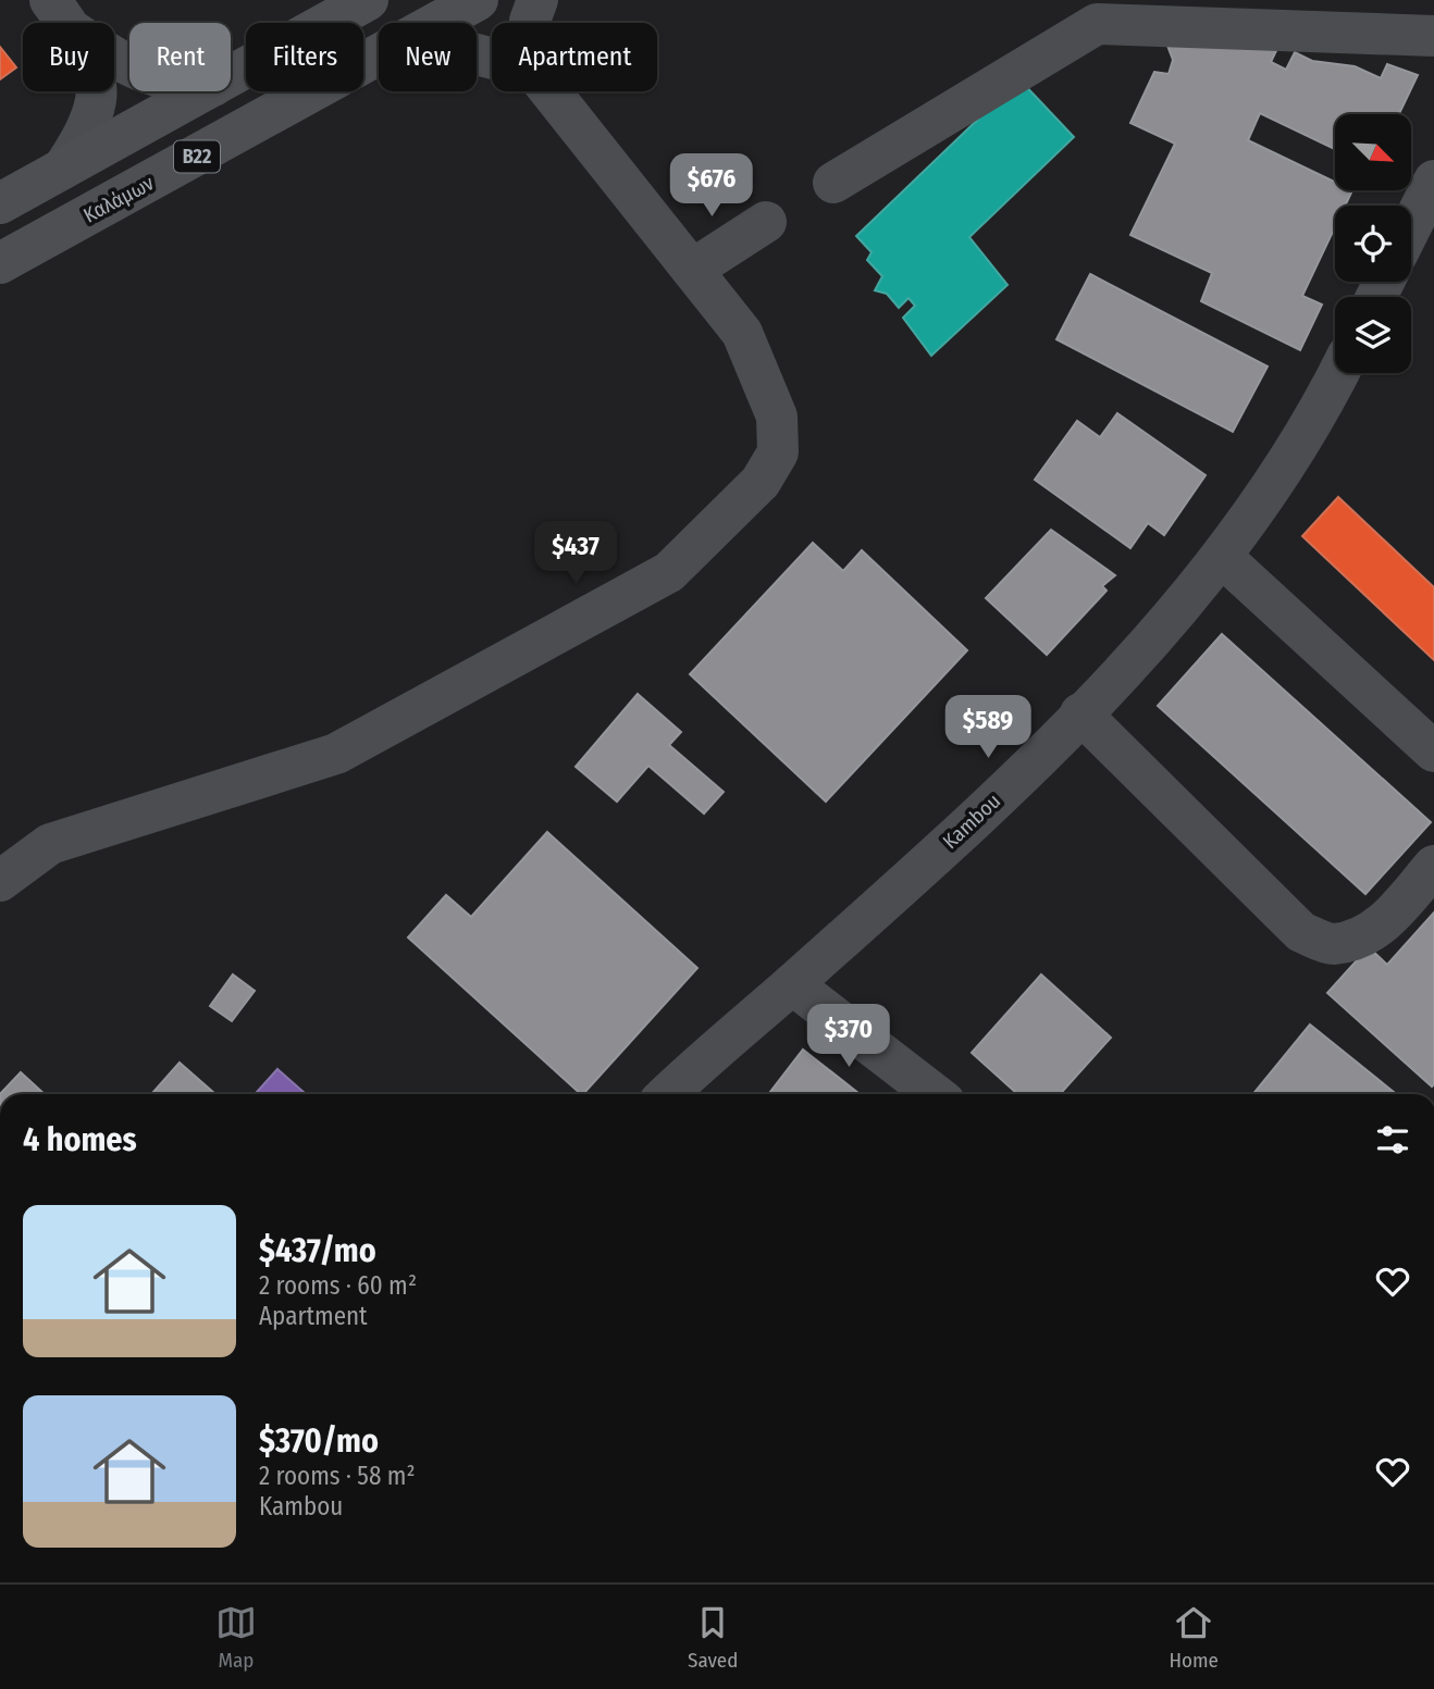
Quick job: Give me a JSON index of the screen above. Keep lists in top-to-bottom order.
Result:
{
  "streets": {
    "main road": ["B22", "Καλάμων"],
    "street": ["Kambou"]
  },
  "north": "bottom right",
  "page": {
    "chip": [
      "Buy",
      "Rent",
      "Filters",
      "New",
      "Apartment"
    ],
    "price": [
      "$676",
      "$437",
      "$589",
      "$370"
    ],
    "heading": "4 homes",
    "list": [
      {
        "name": "$437/mo",
        "note": "2 rooms · 60 m² · Apartment"
      },
      {
        "name": "$370/mo",
        "note": "2 rooms · 58 m² · Kambou"
      }
    ],
    "tabs": ["Map", "Saved", "Home"]
  }
}
